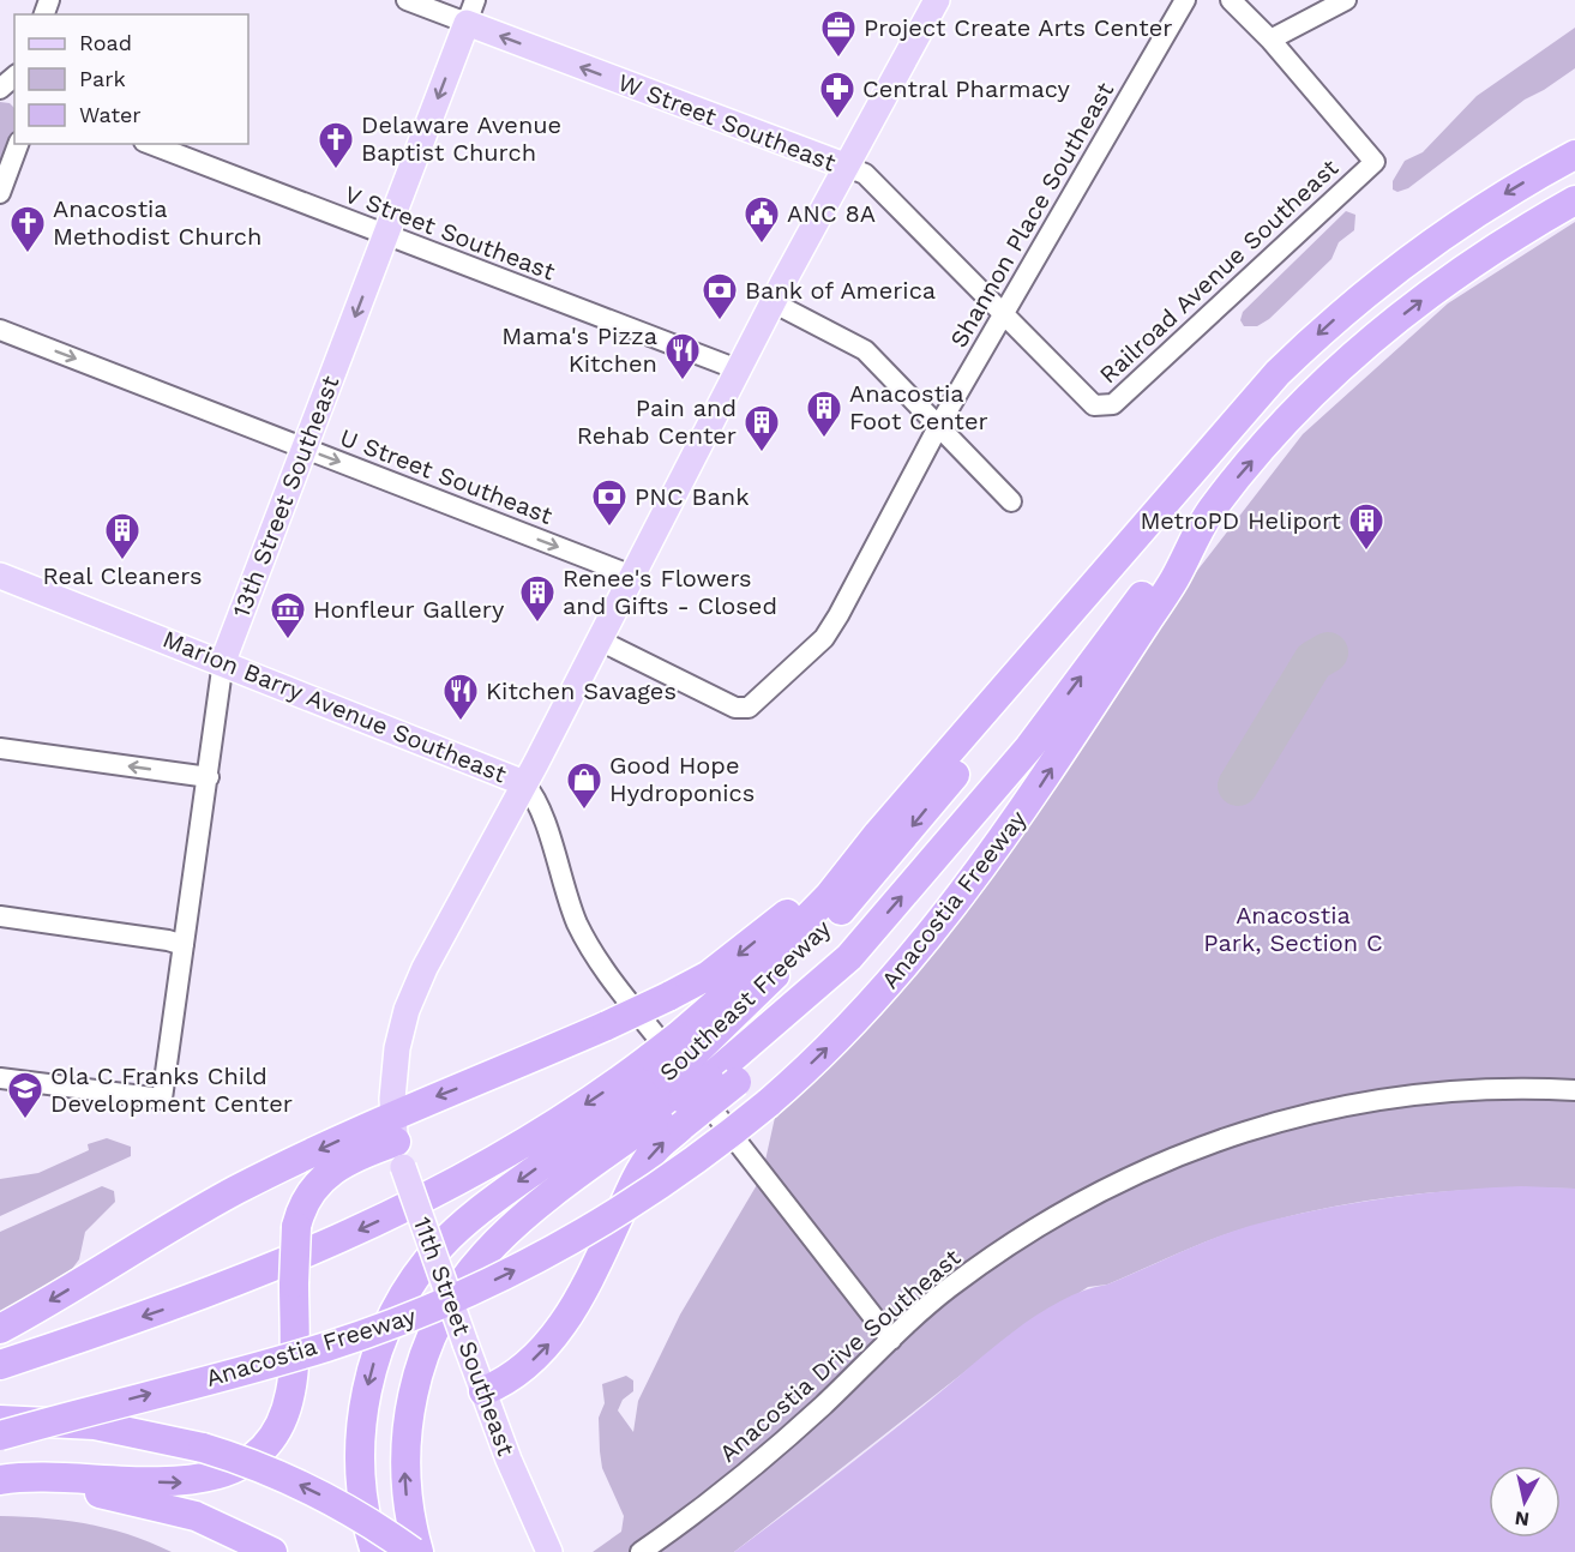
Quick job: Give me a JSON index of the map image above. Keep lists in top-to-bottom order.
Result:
{
  "streets": {
    "highway": ["Anacostia Freeway", "Southeast Freeway"],
    "main road": [
      "W Street Southeast",
      "13th Street Southeast",
      "Marion Barry Avenue Southeast",
      "11th Street Southeast"
    ],
    "street": [
      "Shannon Place Southeast",
      "V Street Southeast",
      "Railroad Avenue Southeast",
      "U Street Southeast",
      "Anacostia Drive Southeast"
    ]
  },
  "crossings": [
    ["W Street Southeast", "Shannon Place Southeast"],
    ["W Street Southeast", "Railroad Avenue Southeast"],
    ["W Street Southeast", "13th Street Southeast"],
    ["W Street Southeast", "11th Street Southeast"],
    ["Shannon Place Southeast", "Railroad Avenue Southeast"],
    ["Shannon Place Southeast", "11th Street Southeast"],
    ["V Street Southeast", "13th Street Southeast"],
    ["V Street Southeast", "11th Street Southeast"],
    ["U Street Southeast", "13th Street Southeast"],
    ["U Street Southeast", "11th Street Southeast"],
    ["13th Street Southeast", "Marion Barry Avenue Southeast"],
    ["Marion Barry Avenue Southeast", "11th Street Southeast"],
    ["Marion Barry Avenue Southeast", "Anacostia Drive Southeast"],
    ["Anacostia Freeway", "Southeast Freeway"]
  ],
  "one_way": ["W Street Southeast", "U Street Southeast", "13th Street Southeast"],
  "parks": ["Anacostia Park, Section C"],
  "places": {
    "office": ["Project Create Arts Center"],
    "pharmacy": ["Central Pharmacy"],
    "church": ["Delaware Avenue Baptist Church", "Anacostia Methodist Church"],
    "public building": ["ANC 8A"],
    "bank": ["Bank of America", "PNC Bank"],
    "restaurant": ["Mama's Pizza Kitchen", "Kitchen Savages"],
    "building": [
      "Anacostia Foot Center",
      "Pain and Rehab Center",
      "MetroPD Heliport",
      "Real Cleaners",
      "Renee's Flowers and Gifts - Closed"
    ],
    "museum": ["Honfleur Gallery"],
    "shop": ["Good Hope Hydroponics"],
    "school or university": ["Ola C Franks Child Development Center"]
  },
  "legend": ["Road", "Park", "Water"],
  "north": "bottom"
}
